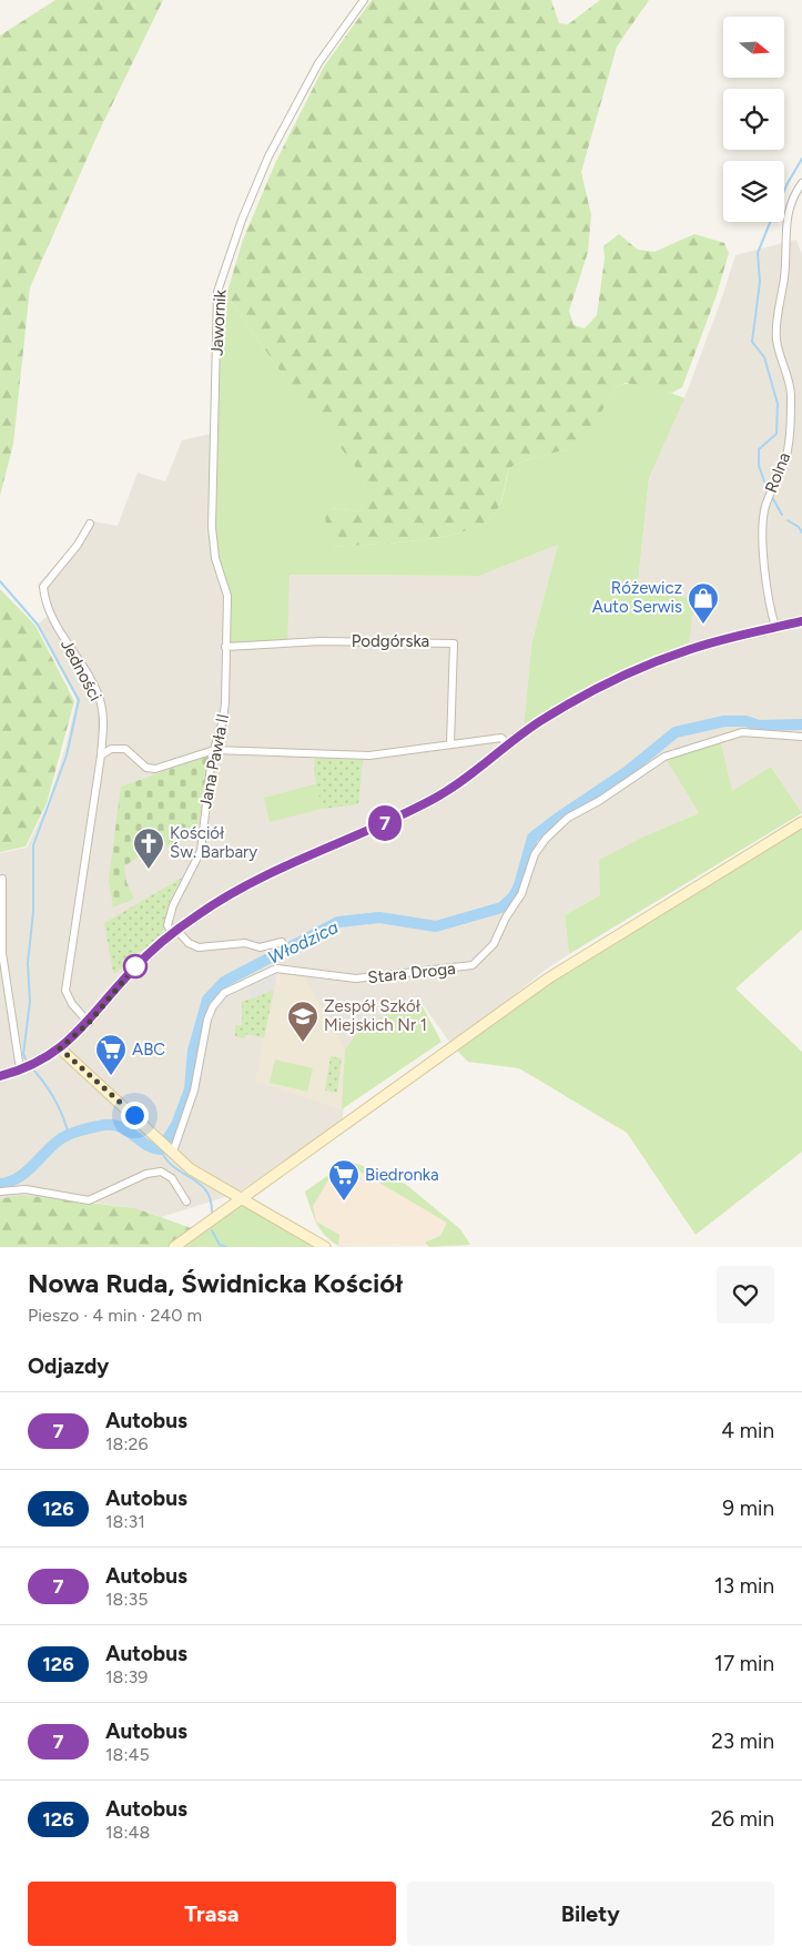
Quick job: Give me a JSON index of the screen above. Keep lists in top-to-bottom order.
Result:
{
  "streets": {
    "street": [
      "Jawornik",
      "Rolna",
      "Podgórska",
      "Jedności",
      "Jana Pawła II",
      "Stara Droga"
    ]
  },
  "crossings": [
    ["Jawornik", "Podgórska"],
    ["Jawornik", "Jana Pawła II"],
    ["Podgórska", "Jana Pawła II"]
  ],
  "water": ["Włodzica"],
  "places": {
    "shop": ["Różewicz Auto Serwis"],
    "church": ["Kościół Św. Barbary"],
    "school or university": ["Zespół Szkół Miejskich Nr 1"],
    "supermarket": ["ABC", "Biedronka"]
  },
  "lines": ["bus line 7"],
  "north": "right",
  "page": {
    "on_map": "7",
    "heading": [
      ["Nowa Ruda, Świdnicka Kościół", "Pieszo · 4 min · 240 m"],
      "Odjazdy"
    ],
    "list": [
      {
        "mark": "7",
        "name": "Autobus",
        "note": "18:26",
        "value": "4 min"
      },
      {
        "mark": "126",
        "name": "Autobus",
        "note": "18:31",
        "value": "9 min"
      },
      {
        "mark": "7",
        "name": "Autobus",
        "note": "18:35",
        "value": "13 min"
      },
      {
        "mark": "126",
        "name": "Autobus",
        "note": "18:39",
        "value": "17 min"
      },
      {
        "mark": "7",
        "name": "Autobus",
        "note": "18:45",
        "value": "23 min"
      },
      {
        "mark": "126",
        "name": "Autobus",
        "note": "18:48",
        "value": "26 min"
      }
    ],
    "buttons": ["Trasa", "Bilety"]
  }
}
